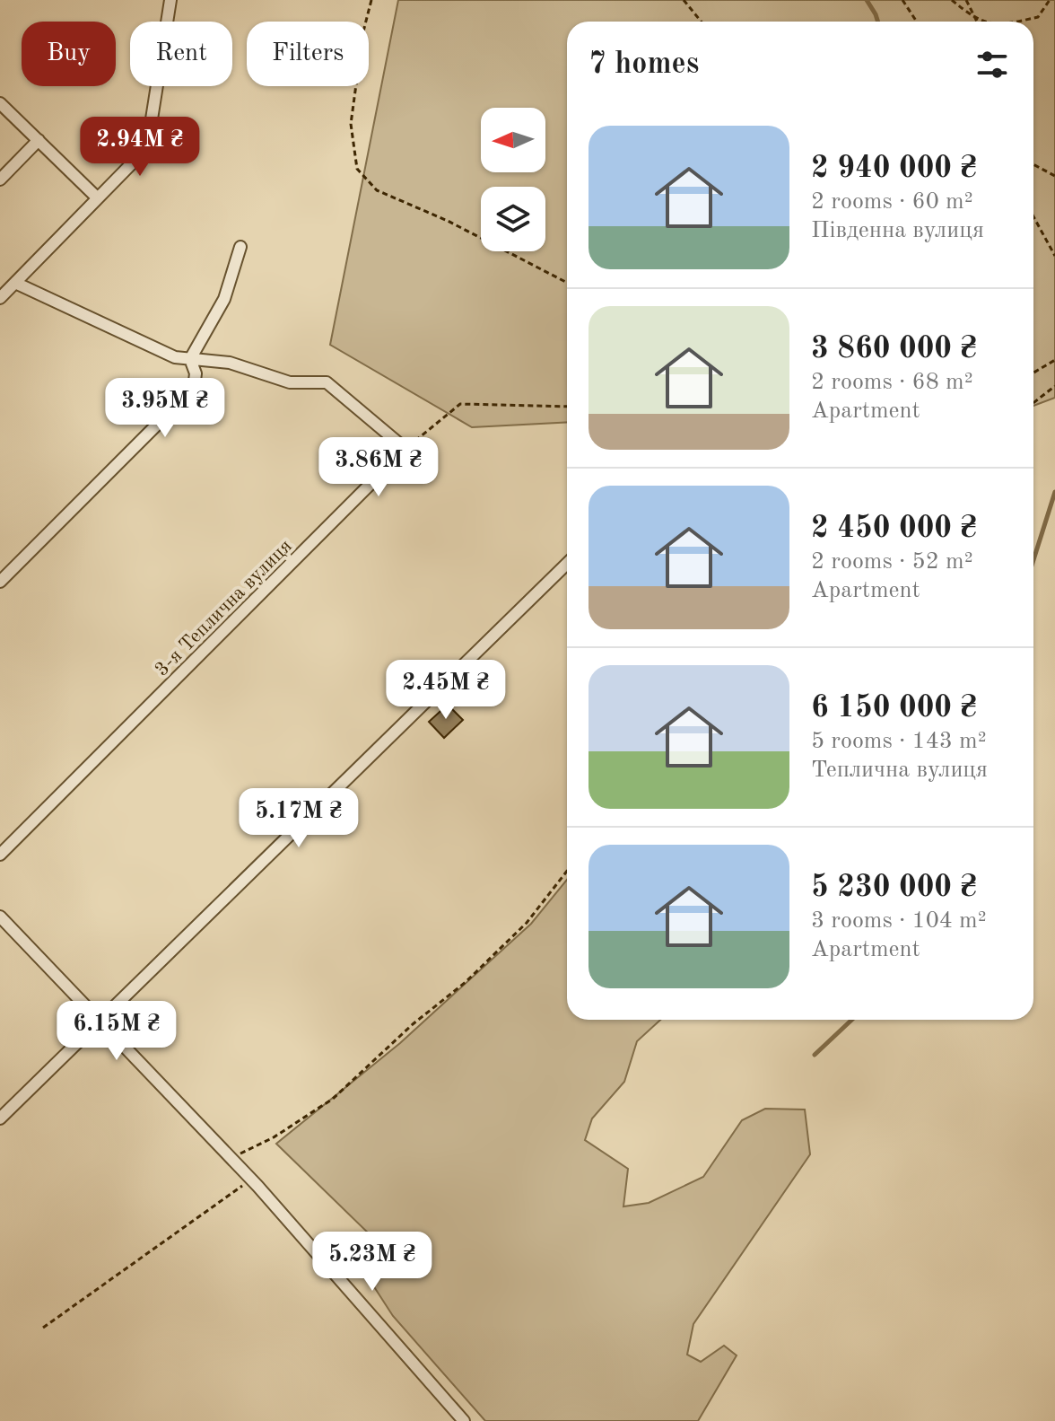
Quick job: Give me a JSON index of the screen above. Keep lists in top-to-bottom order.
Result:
{
  "streets": {
    "street": ["3-я Теплична вулиця"]
  },
  "north": "left",
  "page": {
    "chip": ["Buy", "Rent", "Filters"],
    "heading": "7 homes",
    "list": [
      {
        "name": "2 940 000 ₴",
        "note": "2 rooms · 60 m² · Південна вулиця"
      },
      {
        "name": "3 860 000 ₴",
        "note": "2 rooms · 68 m² · Apartment"
      },
      {
        "name": "2 450 000 ₴",
        "note": "2 rooms · 52 m² · Apartment"
      },
      {
        "name": "6 150 000 ₴",
        "note": "5 rooms · 143 m² · Теплична вулиця"
      },
      {
        "name": "5 230 000 ₴",
        "note": "3 rooms · 104 m² · Apartment"
      }
    ],
    "price": [
      "2.94M ₴",
      "3.95M ₴",
      "3.86M ₴",
      "2.45M ₴",
      "5.17M ₴",
      "6.15M ₴",
      "5.23M ₴"
    ]
  }
}
